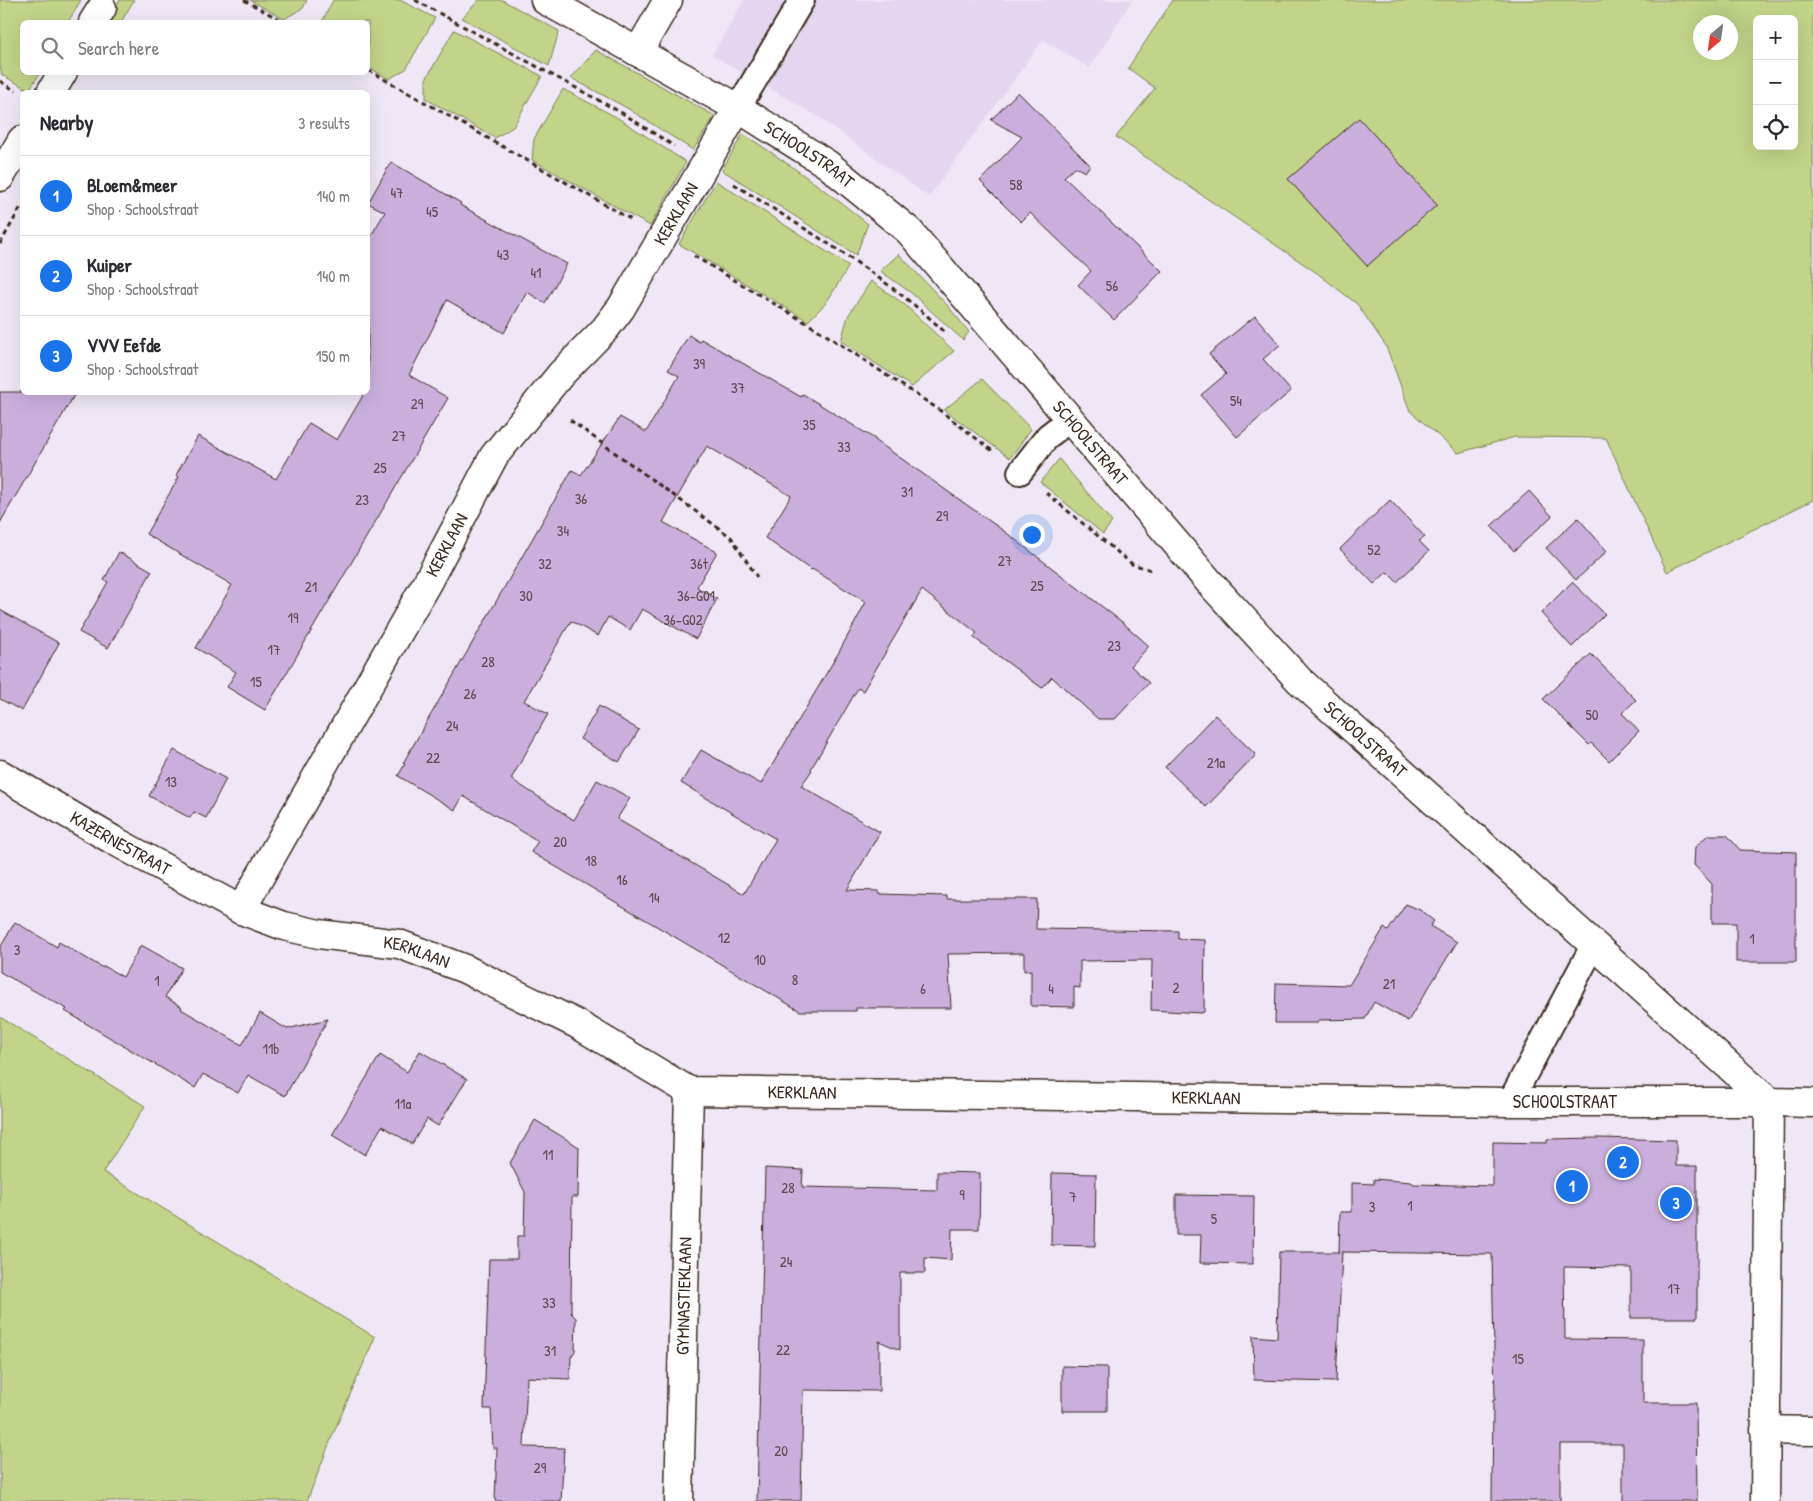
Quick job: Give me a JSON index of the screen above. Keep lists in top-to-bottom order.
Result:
{
  "streets": {
    "street": [
      "SCHOOLSTRAAT",
      "KERKLAAN",
      "KAZERNESTRAAT",
      "GYMNASTIEKLAAN"
    ]
  },
  "crossings": [
    ["SCHOOLSTRAAT", "KERKLAAN"],
    ["KERKLAAN", "KAZERNESTRAAT"],
    ["KERKLAAN", "GYMNASTIEKLAAN"]
  ],
  "house_numbers": [
    "58",
    "47",
    "45",
    "43",
    "41",
    "56",
    "39",
    "37",
    "54",
    "29",
    "35",
    "27",
    "33",
    "25",
    "31",
    "36",
    "23",
    "29",
    "34",
    "52",
    "27",
    "32",
    "36t",
    "25",
    "21",
    "30",
    "36-G01",
    "19",
    "36-G02",
    "23",
    "17",
    "28",
    "15",
    "26",
    "50",
    "24",
    "22",
    "21a",
    "13",
    "20",
    "18",
    "16",
    "14",
    "12",
    "1",
    "3",
    "10",
    "8",
    "1",
    "21",
    "2",
    "6",
    "4",
    "11b",
    "11a",
    "11",
    "28",
    "9",
    "7",
    "1",
    "3",
    "5",
    "24",
    "17",
    "33",
    "22",
    "31",
    "15",
    "20",
    "29"
  ],
  "north": "bottom left",
  "page": {
    "map_buttons": ["+", "−"],
    "search": "Search here",
    "heading": ["Nearby", "3 results"],
    "list": [
      {
        "mark": "1",
        "name": "BLoem&meer",
        "note": "Shop · Schoolstraat",
        "value": "140 m"
      },
      {
        "mark": "2",
        "name": "Kuiper",
        "note": "Shop · Schoolstraat",
        "value": "140 m"
      },
      {
        "mark": "3",
        "name": "VVV Eefde",
        "note": "Shop · Schoolstraat",
        "value": "150 m"
      }
    ],
    "pins": ["2", "1", "3"]
  }
}
